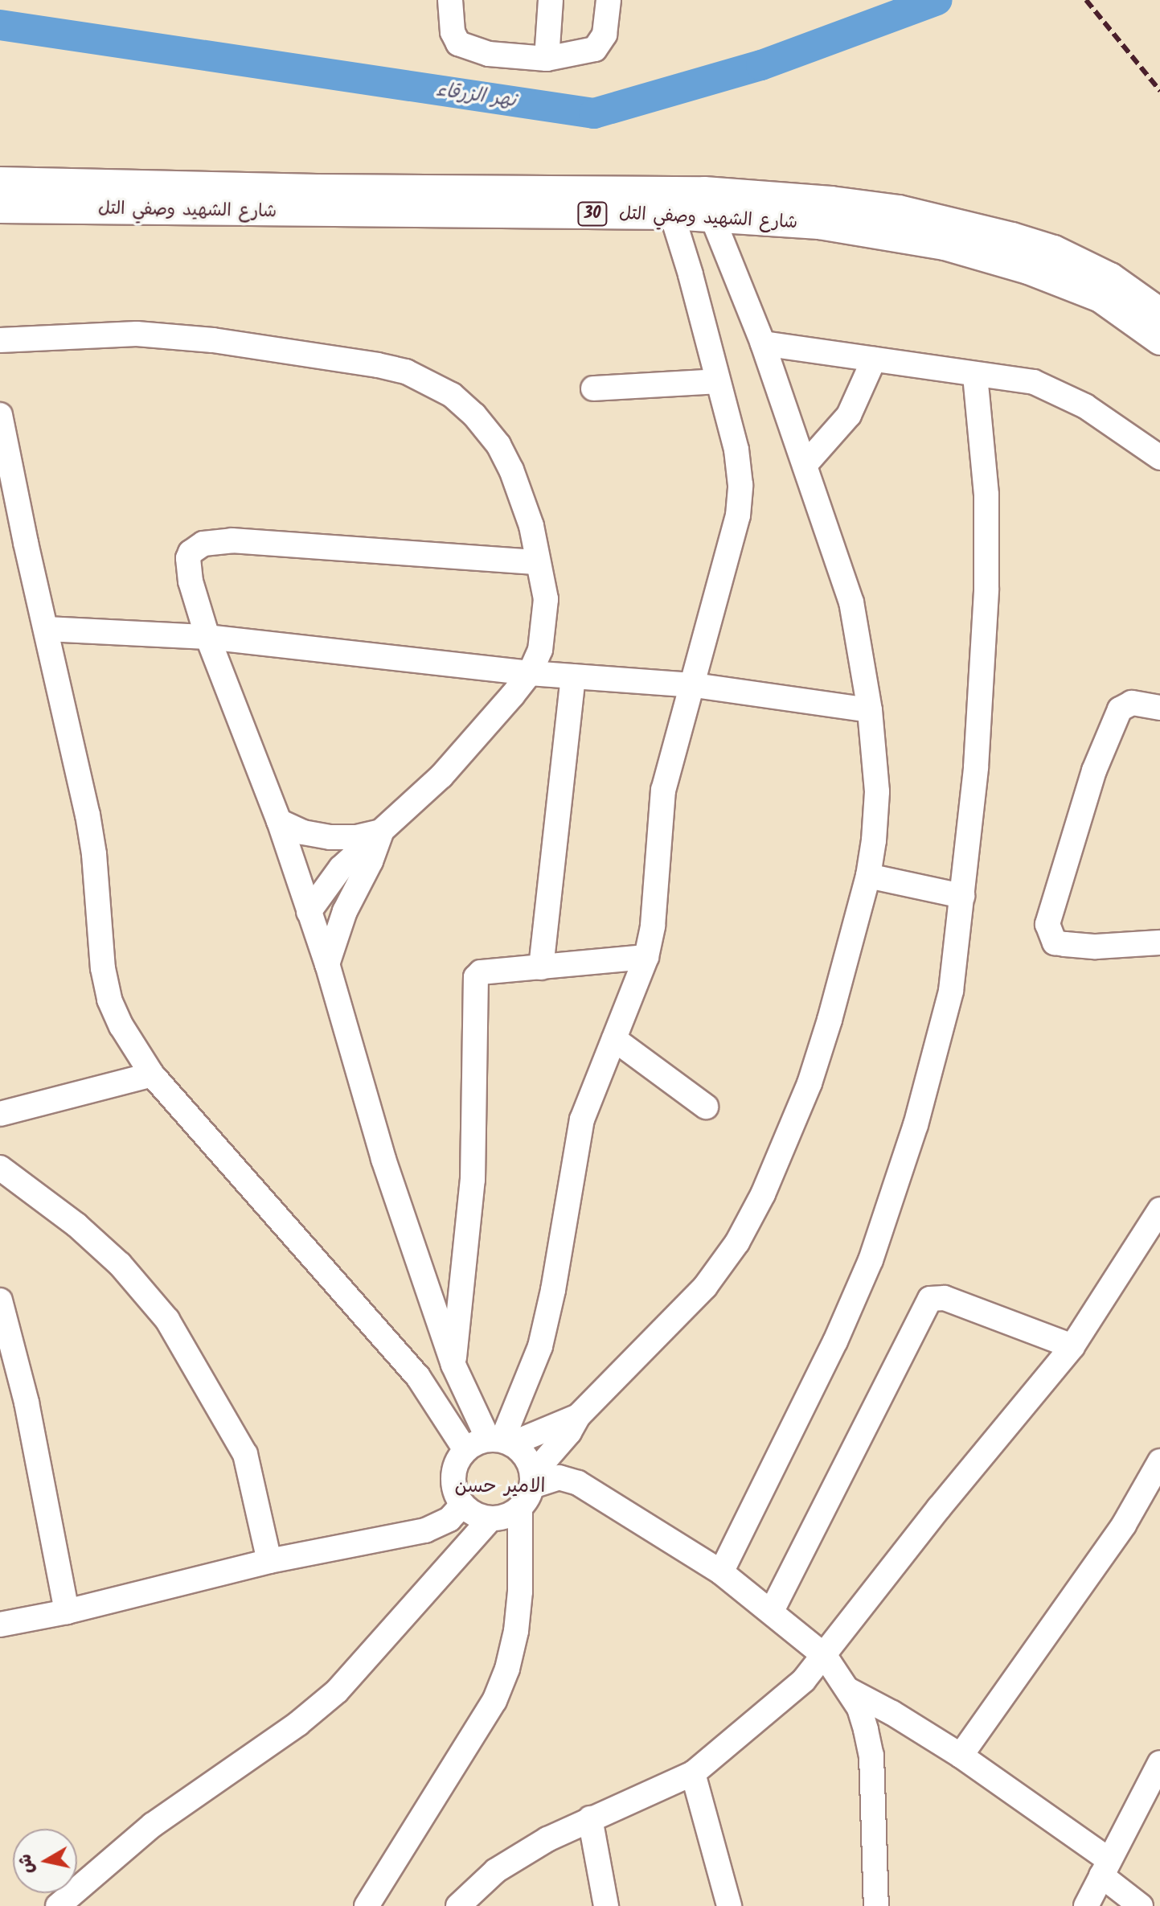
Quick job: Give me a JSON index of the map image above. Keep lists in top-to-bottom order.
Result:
{
  "streets": {
    "main road": ["شارع الشهيد وصفي التل", "30"]
  },
  "districts": ["الامير حسن"],
  "water": ["نهر الزرقاء"],
  "north": "left"
}
